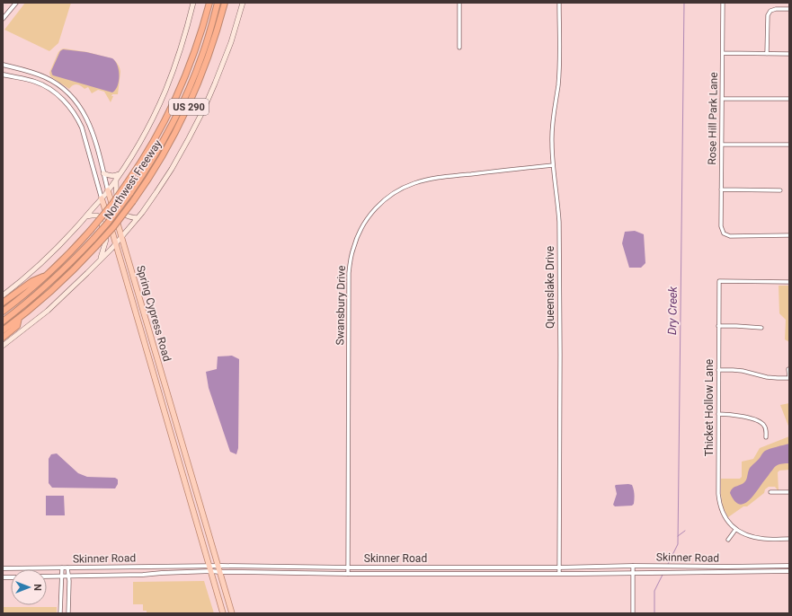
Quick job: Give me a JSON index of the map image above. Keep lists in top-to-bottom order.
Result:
{
  "streets": {
    "highway": ["US 290", "Northwest Freeway"],
    "main road": ["Spring Cypress Road"],
    "street": [
      "Rose Hill Park Lane",
      "Queenslake Drive",
      "Swansbury Drive",
      "Thicket Hollow Lane",
      "Skinner Road"
    ]
  },
  "crossings": [
    ["Queenslake Drive", "Swansbury Drive"],
    ["Queenslake Drive", "Skinner Road"],
    ["Swansbury Drive", "Skinner Road"],
    ["Spring Cypress Road", "Skinner Road"]
  ],
  "water": ["Dry Creek"],
  "north": "right"
}
